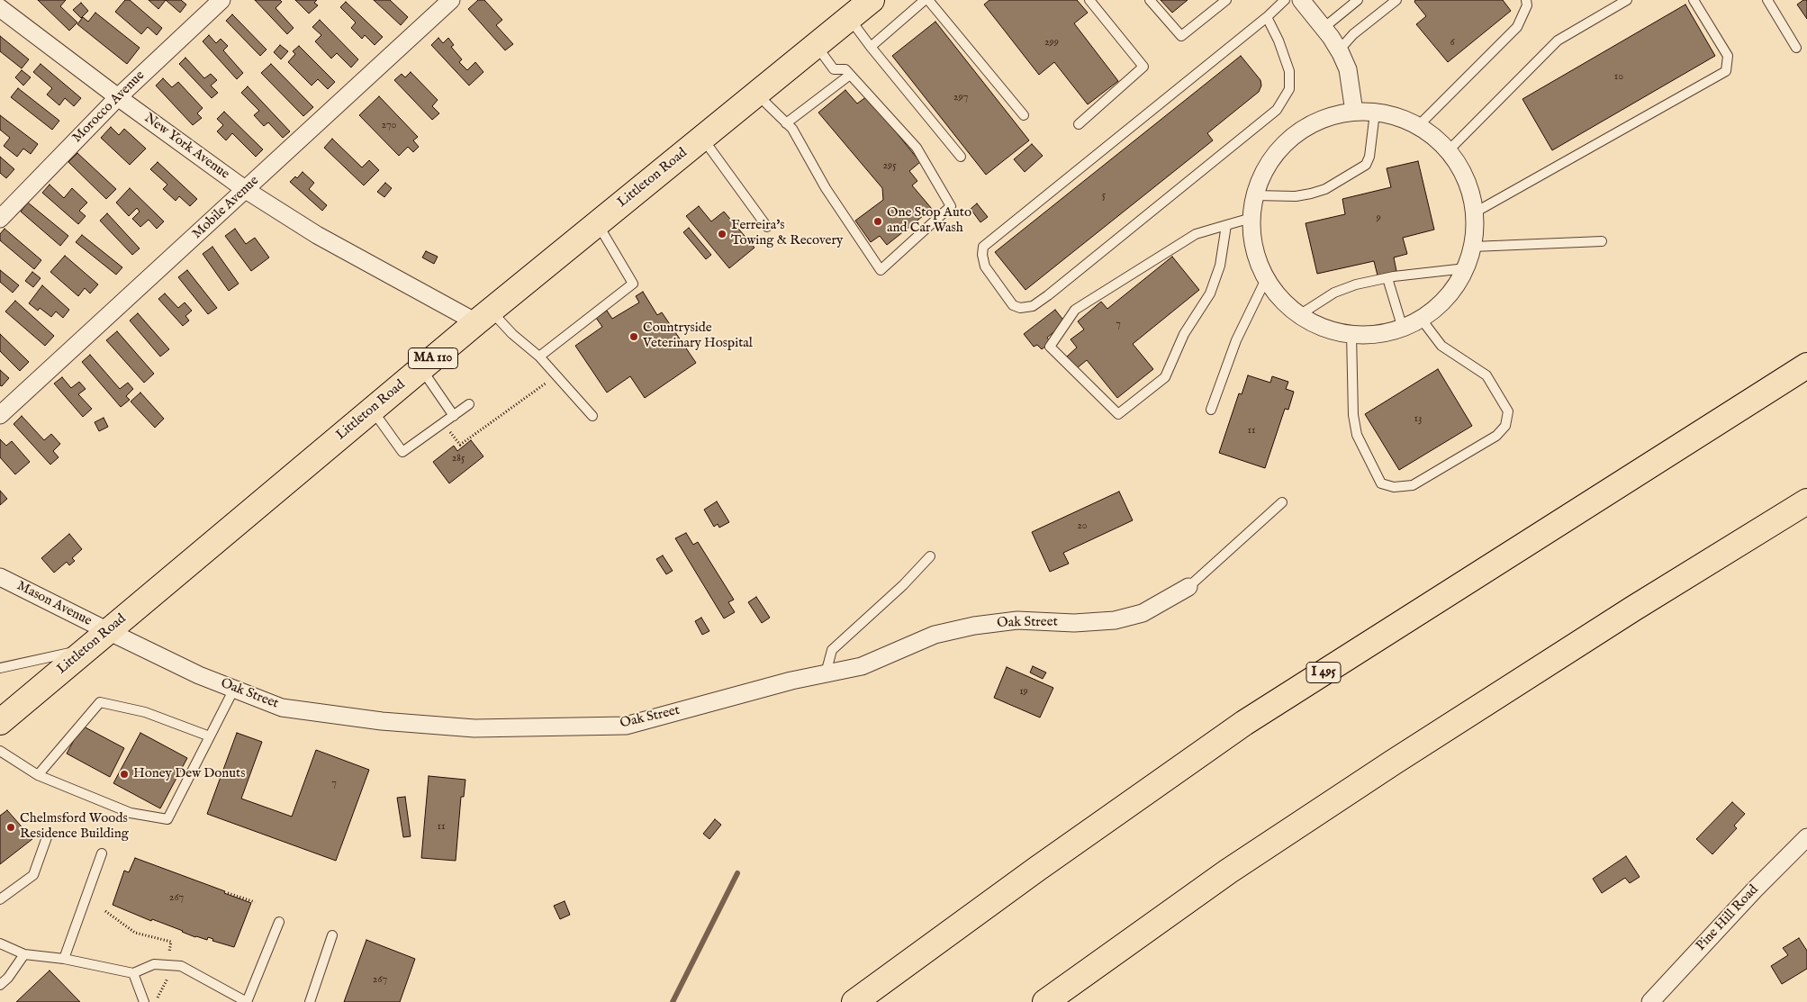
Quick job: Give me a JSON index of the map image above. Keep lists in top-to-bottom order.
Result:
{
  "streets": {
    "main road": ["Littleton Road", "MA 110", "I 495"],
    "street": [
      "Morocco Avenue",
      "New York Avenue",
      "Mobile Avenue",
      "Mason Avenue",
      "Oak Street",
      "Pine Hill Road"
    ]
  },
  "crossings": [
    ["Morocco Avenue", "New York Avenue"],
    ["New York Avenue", "Littleton Road"],
    ["New York Avenue", "Mobile Avenue"],
    ["Littleton Road", "Mason Avenue"],
    ["Littleton Road", "Oak Street"],
    ["Mason Avenue", "Oak Street"]
  ],
  "places": [
    "One Stop Auto and Car Wash",
    "Ferreira's Towing & Recovery",
    "Countryside Veterinary Hospital",
    "Honey Dew Donuts",
    "Chelmsford Woods Residence Building"
  ],
  "house_numbers": [
    "299",
    "6",
    "10",
    "297",
    "270",
    "295",
    "5",
    "9",
    "7",
    "13",
    "11",
    "285",
    "20",
    "19",
    "7",
    "11",
    "267",
    "267"
  ]
}
